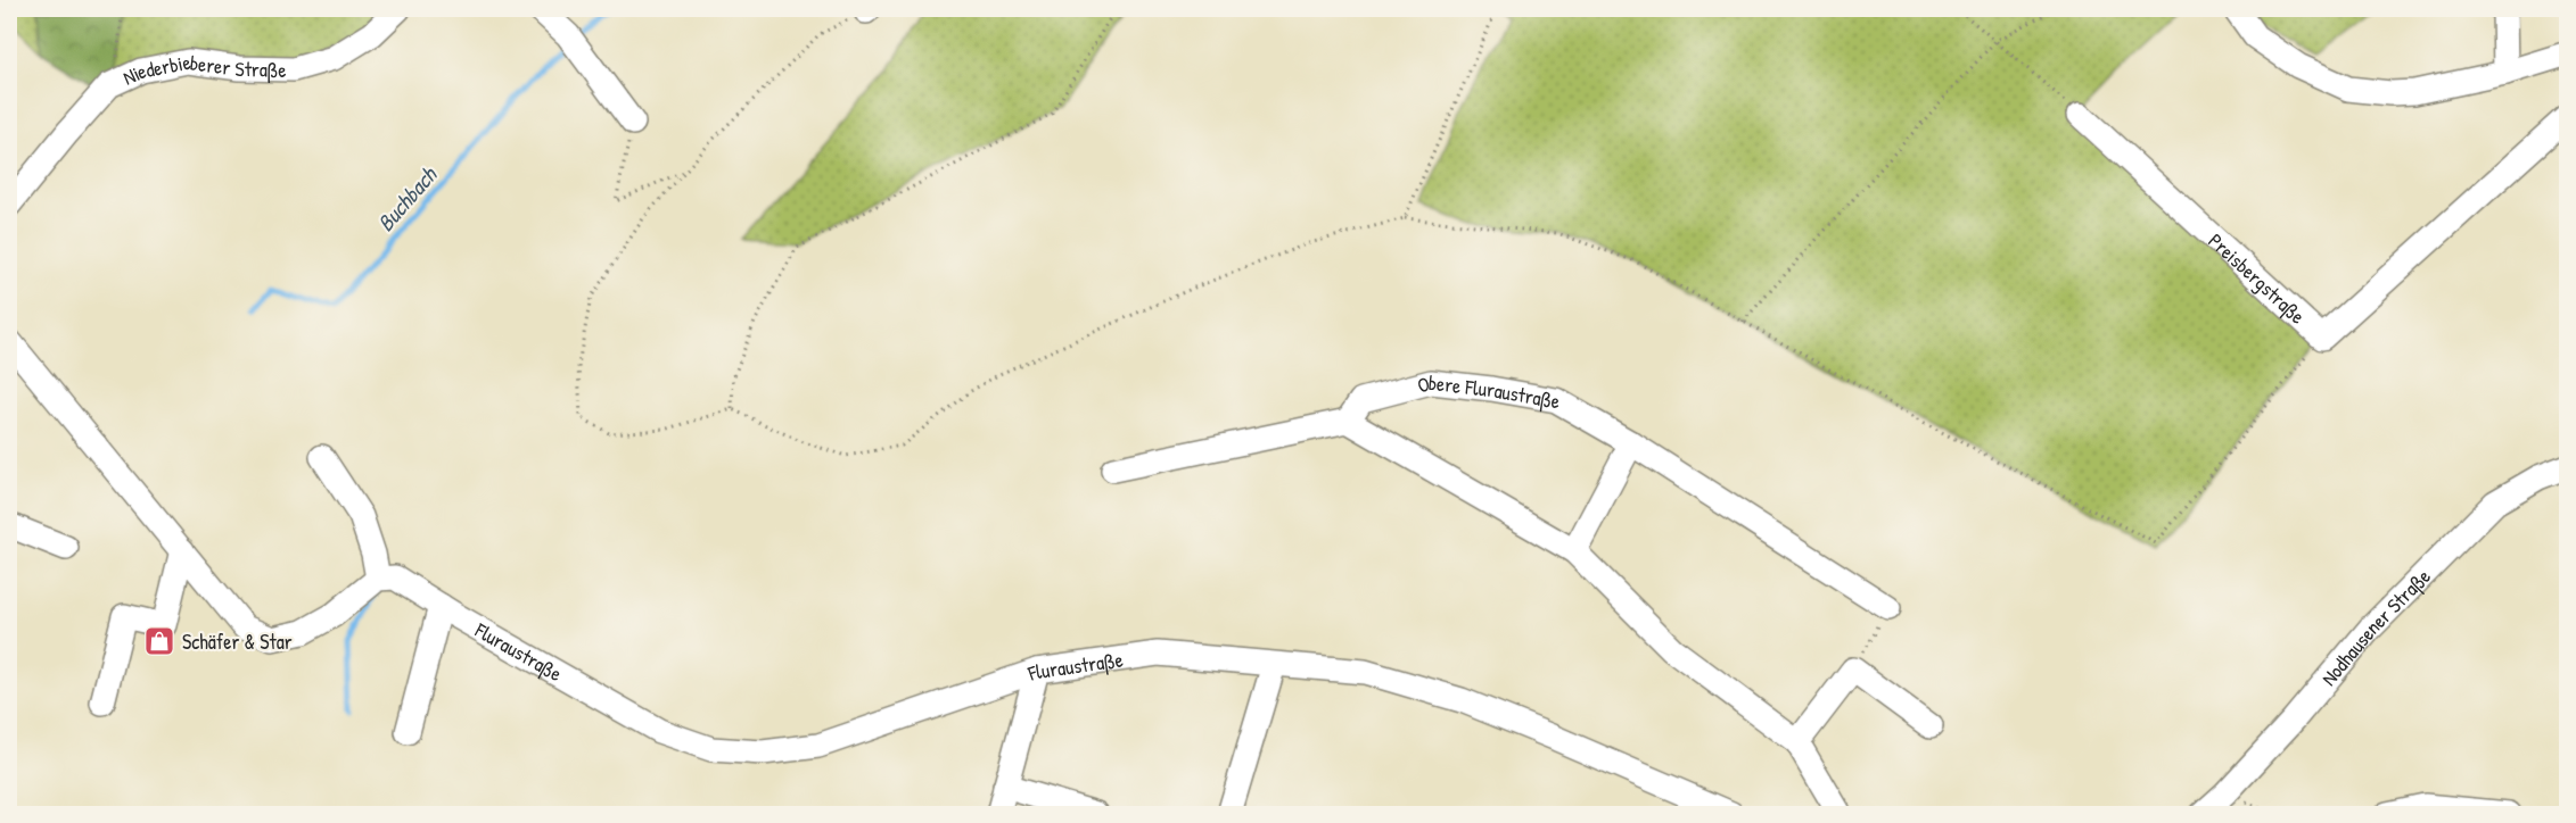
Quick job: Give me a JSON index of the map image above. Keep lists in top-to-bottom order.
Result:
{
  "streets": {
    "street": [
      "Niederbieberer Straße",
      "Preisbergstraße",
      "Obere Fluraustraße",
      "Nodhausener Straße",
      "Fluraustraße"
    ]
  },
  "water": ["Buchbach"],
  "places": {
    "shop": ["Schäfer & Star"]
  }
}
